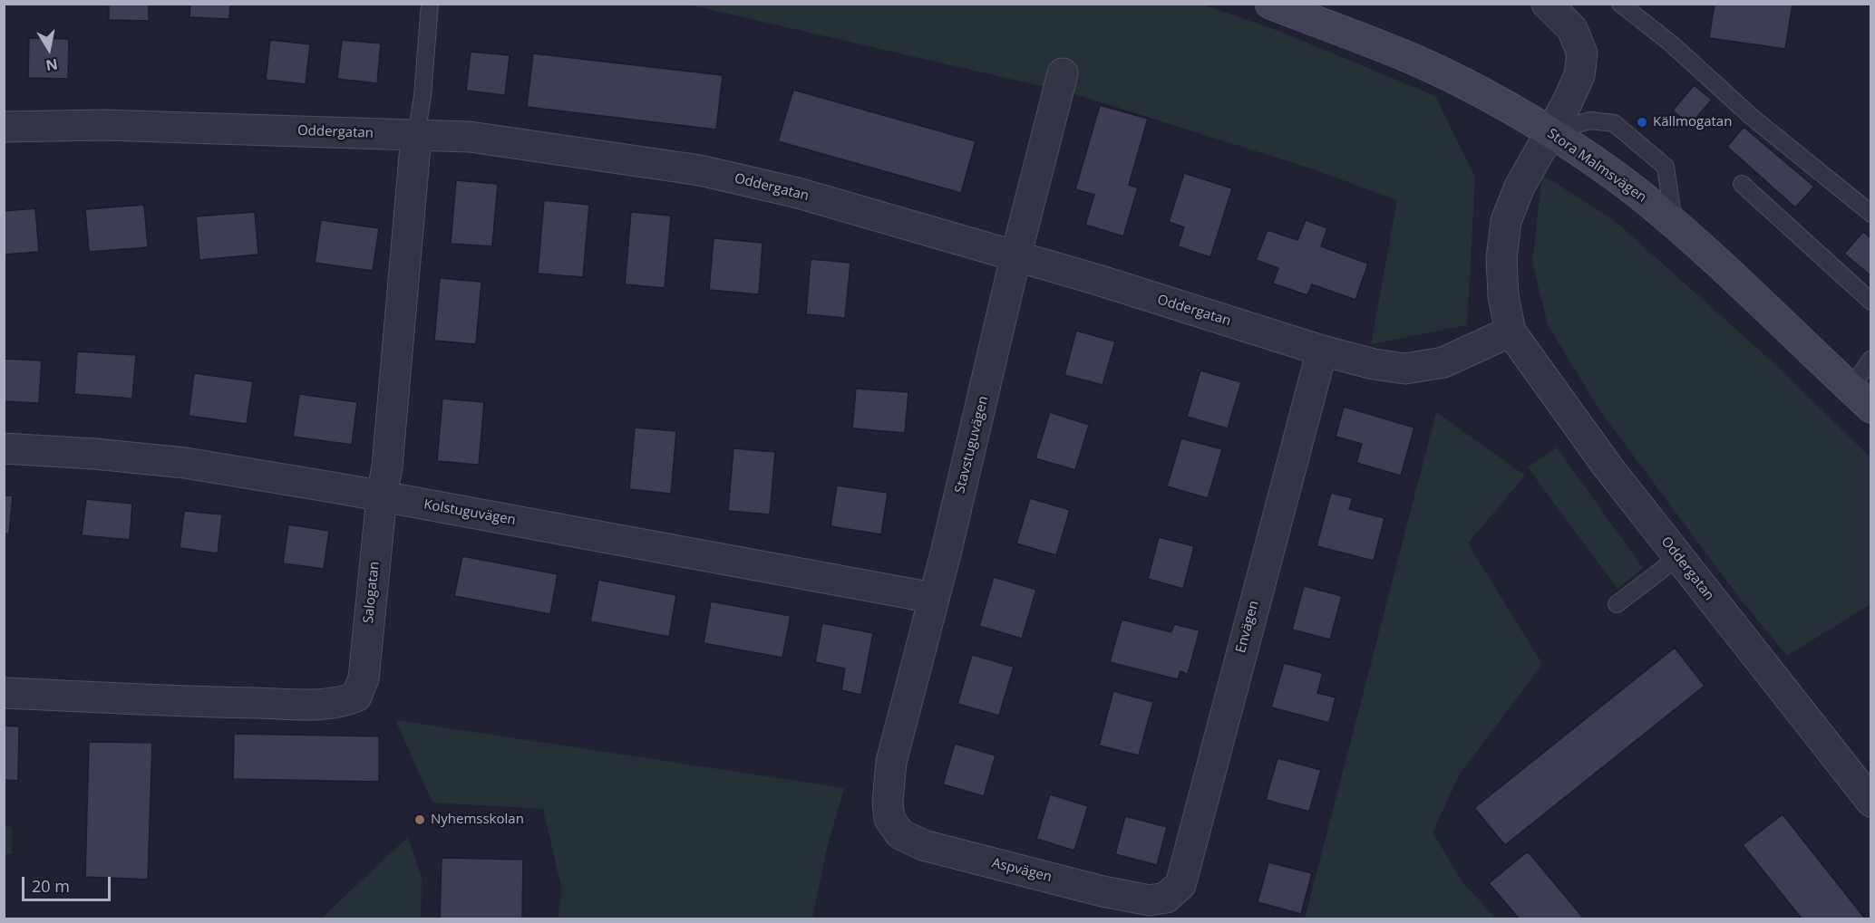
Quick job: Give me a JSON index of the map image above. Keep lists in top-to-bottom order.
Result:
{
  "streets": {
    "street": [
      "Oddergatan",
      "Stora Malmsvägen",
      "Stavstuguvägen",
      "Kolstuguvägen",
      "Salogatan",
      "Envägen",
      "Aspvägen"
    ]
  },
  "crossings": [
    ["Oddergatan", "Stora Malmsvägen"],
    ["Oddergatan", "Stavstuguvägen"],
    ["Oddergatan", "Salogatan"],
    ["Oddergatan", "Envägen"],
    ["Stavstuguvägen", "Kolstuguvägen"],
    ["Stavstuguvägen", "Aspvägen"],
    ["Kolstuguvägen", "Salogatan"],
    ["Envägen", "Aspvägen"]
  ],
  "places": ["Källmogatan", "Nyhemsskolan"],
  "scale_bar": "20 m",
  "north": "bottom"
}
